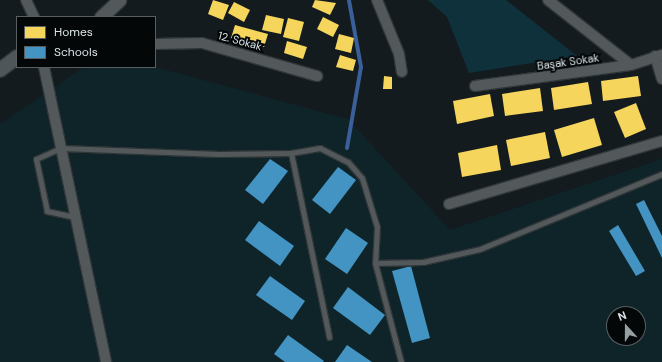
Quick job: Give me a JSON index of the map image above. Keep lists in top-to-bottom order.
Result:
{
  "streets": {
    "street": ["12. Sokak", "Başak Sokak"]
  },
  "legend": ["Homes", "Schools"],
  "north": "top"
}
